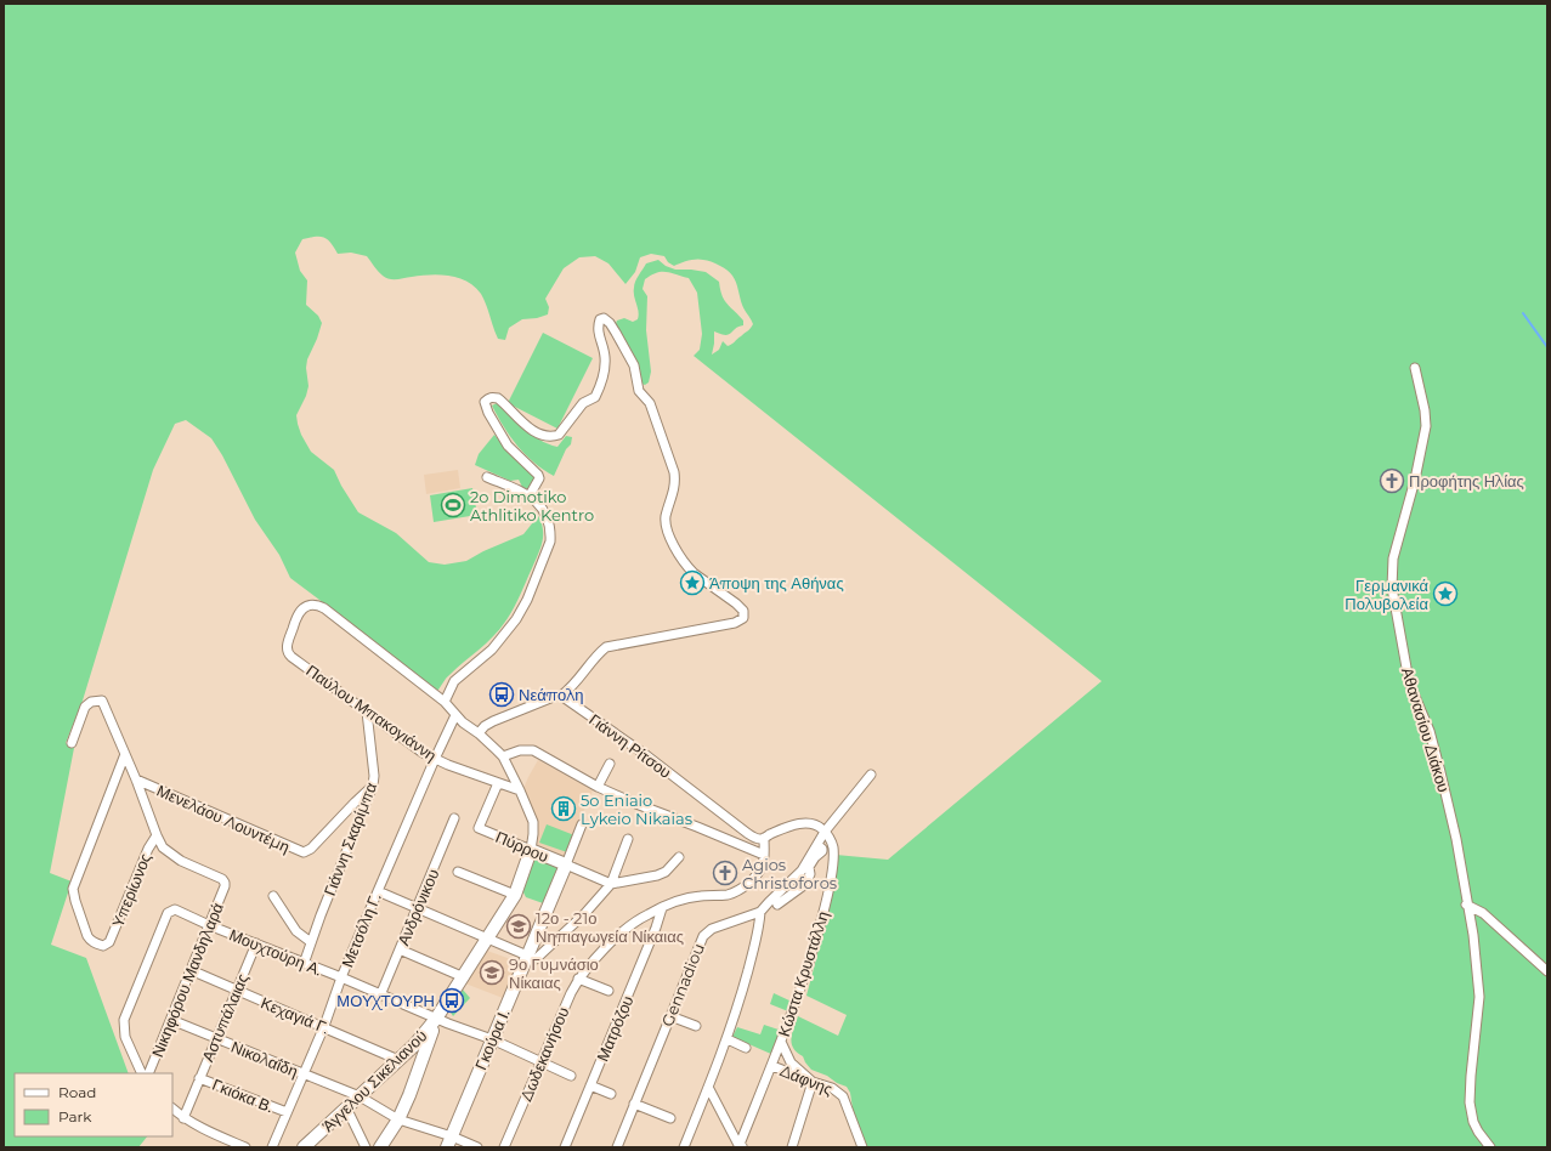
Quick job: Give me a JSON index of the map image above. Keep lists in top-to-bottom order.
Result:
{
  "streets": {
    "street": [
      "Παύλου Μπακογιάννη",
      "Αθανασίου Διάκου",
      "Γιάννη Ρίτσου",
      "Μενελάου Λουντέμη",
      "Γιάννη Σκαρίμπα",
      "Πύρρου",
      "Υπερίωνος",
      "Ανδρόνικου",
      "Μετσόλη Γ.",
      "Μουχτούρη Α.",
      "Κώστα Κρυστάλλη",
      "Νικηφόρου Μανδηλαρά",
      "Gennadiou",
      "Κεχαγιά Γ.",
      "Αστυπάλαιας",
      "Ματρόζου",
      "Γκούρα Ι.",
      "Δωδεκανήσου",
      "Νικολαΐδη",
      "Δάφνης",
      "Άγγελου Σικελιανού",
      "Γκιόκα Β."
    ]
  },
  "crossings": [
    ["Παύλου Μπακογιάννη", "Γιάννη Σκαρίμπα"],
    ["Παύλου Μπακογιάννη", "Πύρρου"],
    ["Παύλου Μπακογιάννη", "Μετσόλη Γ."],
    ["Παύλου Μπακογιάννη", "Άγγελου Σικελιανού"],
    ["Γιάννη Ρίτσου", "Δωδεκανήσου"],
    ["Μενελάου Λουντέμη", "Γιάννη Σκαρίμπα"],
    ["Γιάννη Σκαρίμπα", "Μουχτούρη Α."],
    ["Πύρρου", "Γκούρα Ι."],
    ["Πύρρου", "Άγγελου Σικελιανού"],
    ["Υπερίωνος", "Νικηφόρου Μανδηλαρά"],
    ["Ανδρόνικου", "Μουχτούρη Α."],
    ["Μετσόλη Γ.", "Μουχτούρη Α."],
    ["Μετσόλη Γ.", "Κεχαγιά Γ."],
    ["Μετσόλη Γ.", "Νικολαΐδη"],
    ["Μετσόλη Γ.", "Γκιόκα Β."],
    ["Μουχτούρη Α.", "Νικηφόρου Μανδηλαρά"],
    ["Μουχτούρη Α.", "Αστυπάλαιας"],
    ["Μουχτούρη Α.", "Γκούρα Ι."],
    ["Μουχτούρη Α.", "Δωδεκανήσου"],
    ["Μουχτούρη Α.", "Άγγελου Σικελιανού"],
    ["Κώστα Κρυστάλλη", "Gennadiou"],
    ["Κώστα Κρυστάλλη", "Δάφνης"],
    ["Νικηφόρου Μανδηλαρά", "Κεχαγιά Γ."],
    ["Νικηφόρου Μανδηλαρά", "Νικολαΐδη"],
    ["Κεχαγιά Γ.", "Αστυπάλαιας"],
    ["Κεχαγιά Γ.", "Άγγελου Σικελιανού"],
    ["Αστυπάλαιας", "Νικολαΐδη"],
    ["Αστυπάλαιας", "Γκιόκα Β."],
    ["Ματρόζου", "Δωδεκανήσου"],
    ["Γκούρα Ι.", "Νικολαΐδη"],
    ["Νικολαΐδη", "Άγγελου Σικελιανού"]
  ],
  "places": {
    "church": ["Προφήτης Ηλίας", "Agios Christoforos"],
    "sports": ["2o Dimotiko Athlitiko Kentro"],
    "place": ["Άποψη της Αθήνας", "Γερμανικά Πολυβολεία"],
    "bus stop": ["Νεάπολη", "ΜΟΥΧΤΟΥΡΗ"],
    "building": ["5o Eniaio Lykeio Nikaias"],
    "school or university": ["12ο - 21ο Νηπιαγωγεία Νίκαιας", "9ο Γυμνάσιο Νίκαιας"]
  },
  "legend": ["Road", "Park"]
}
